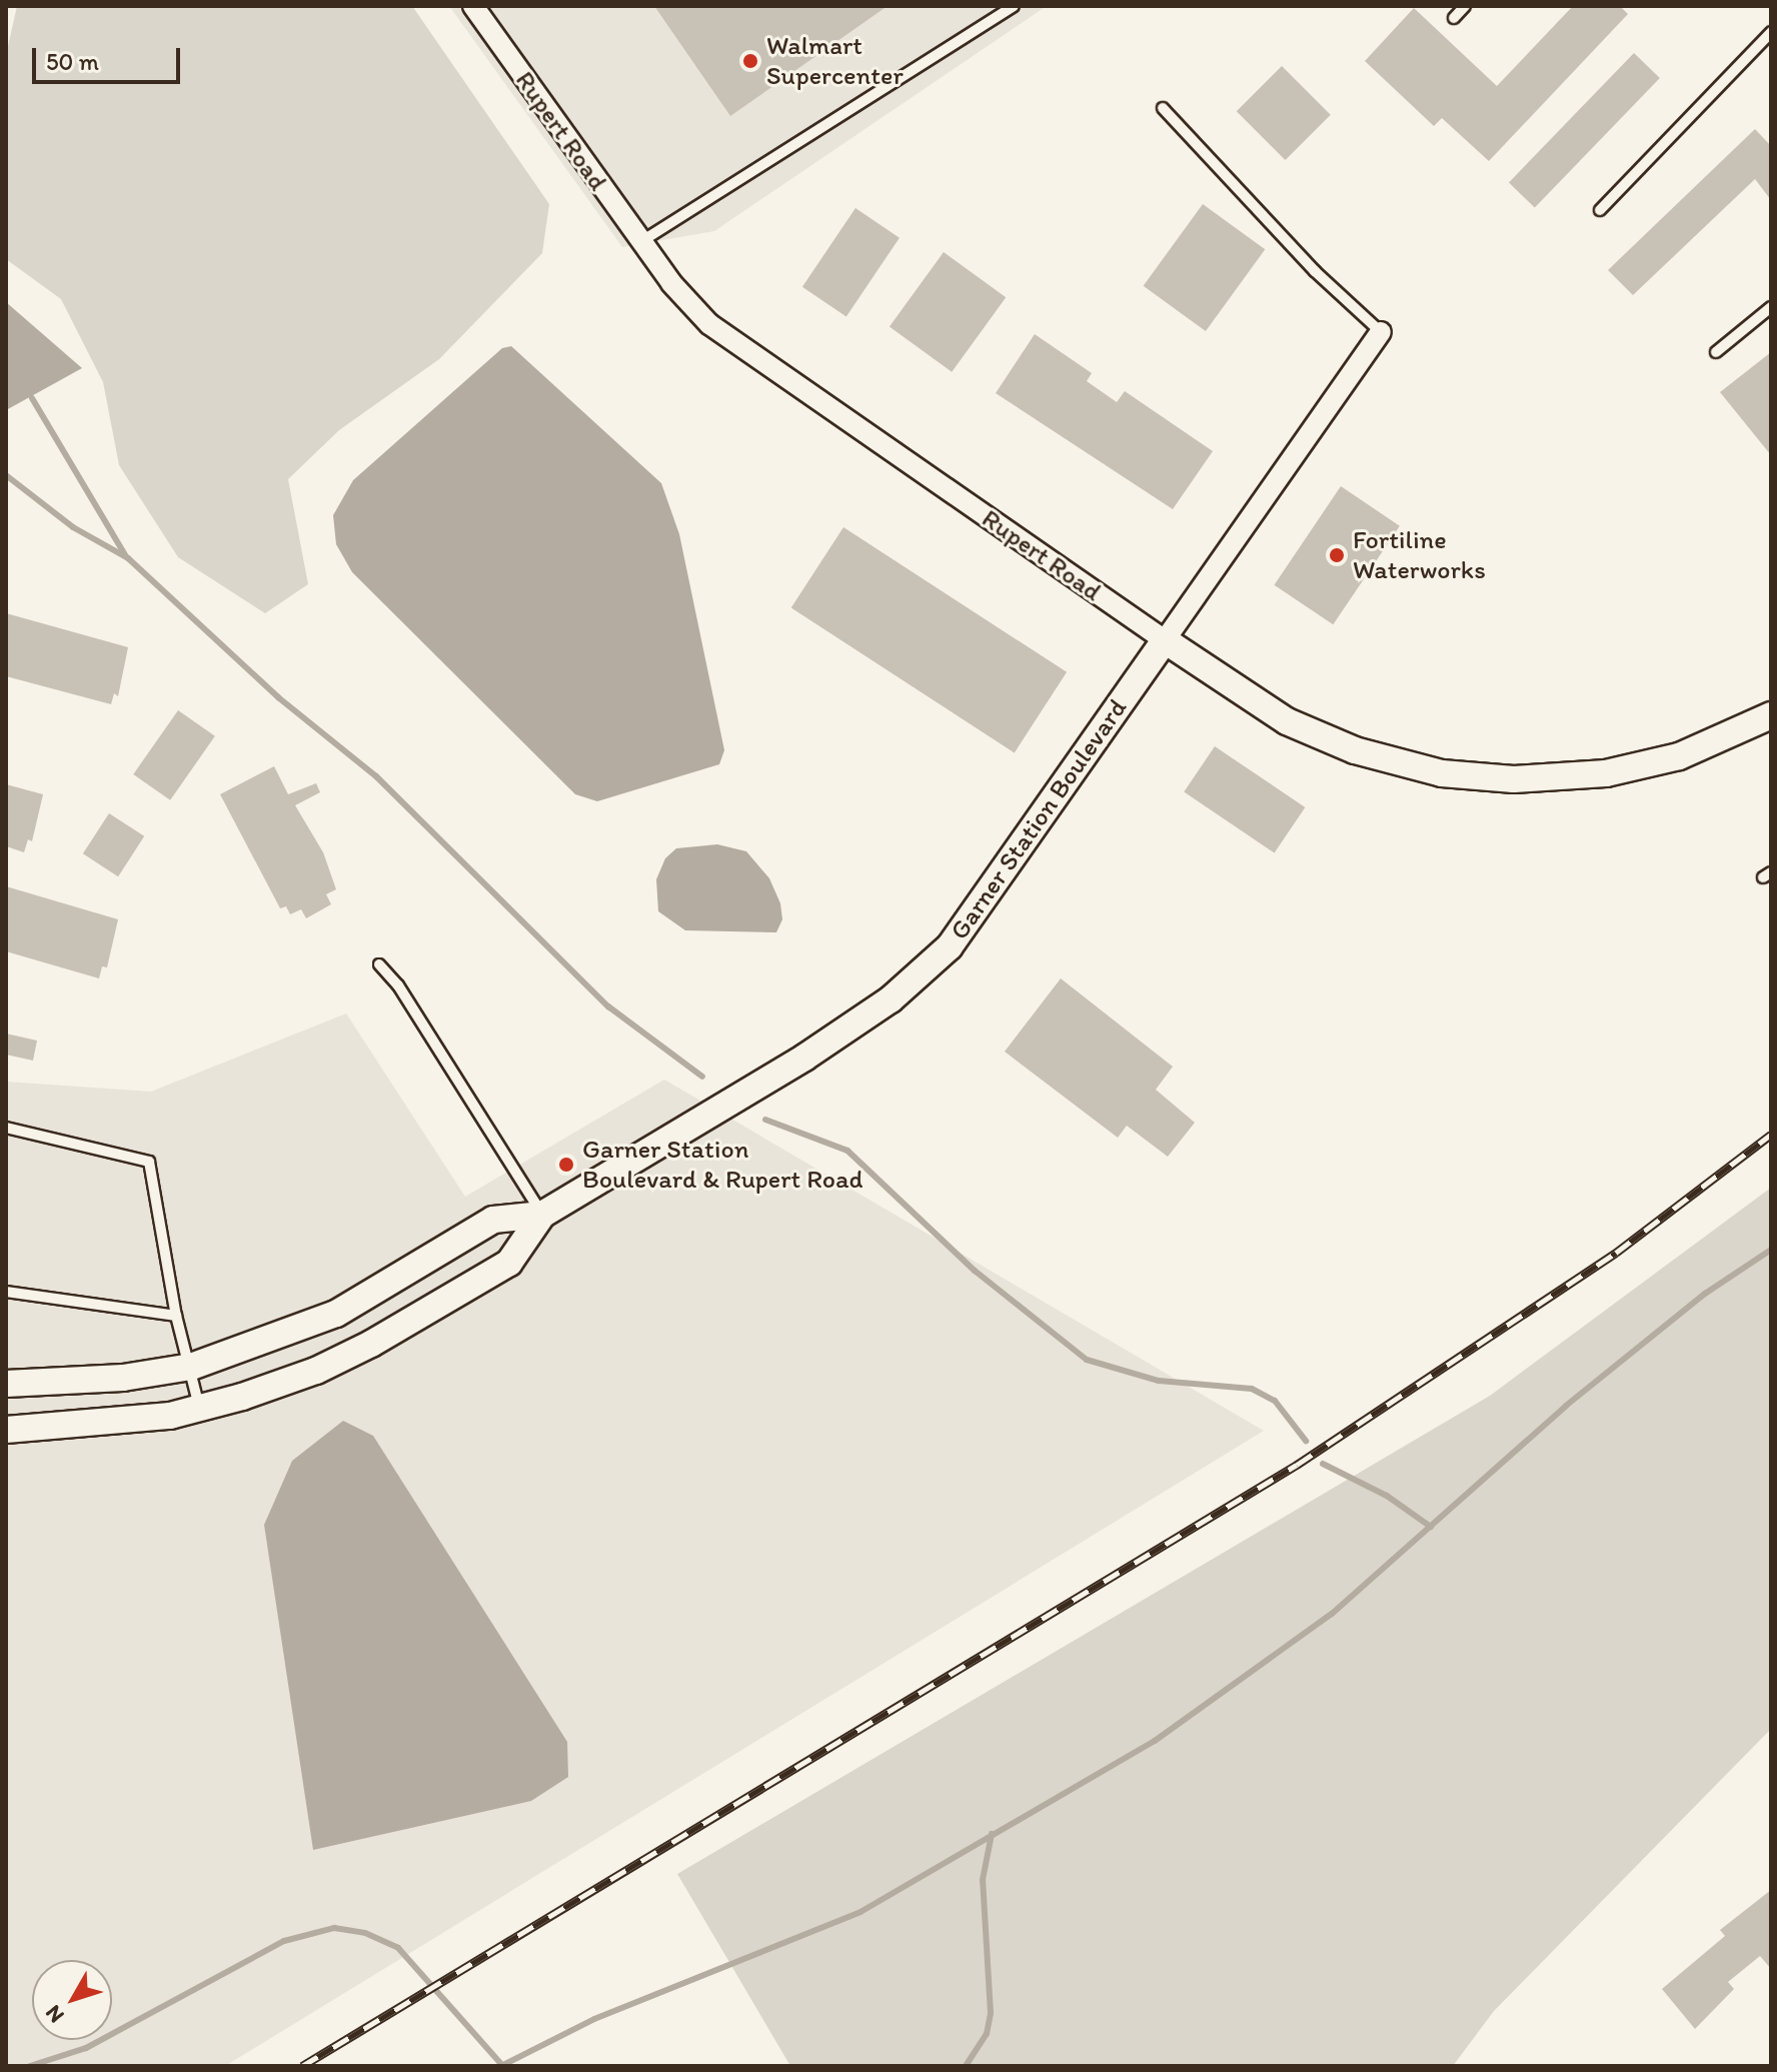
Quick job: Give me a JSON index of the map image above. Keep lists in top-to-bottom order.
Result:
{
  "streets": {
    "street": ["Rupert Road", "Garner Station Boulevard"]
  },
  "crossings": [
    ["Rupert Road", "Garner Station Boulevard"]
  ],
  "places": ["Walmart Supercenter", "Fortiline Waterworks", "Garner Station Boulevard & Rupert Road"],
  "scale_bar": "50 m",
  "north": "bottom left"
}
